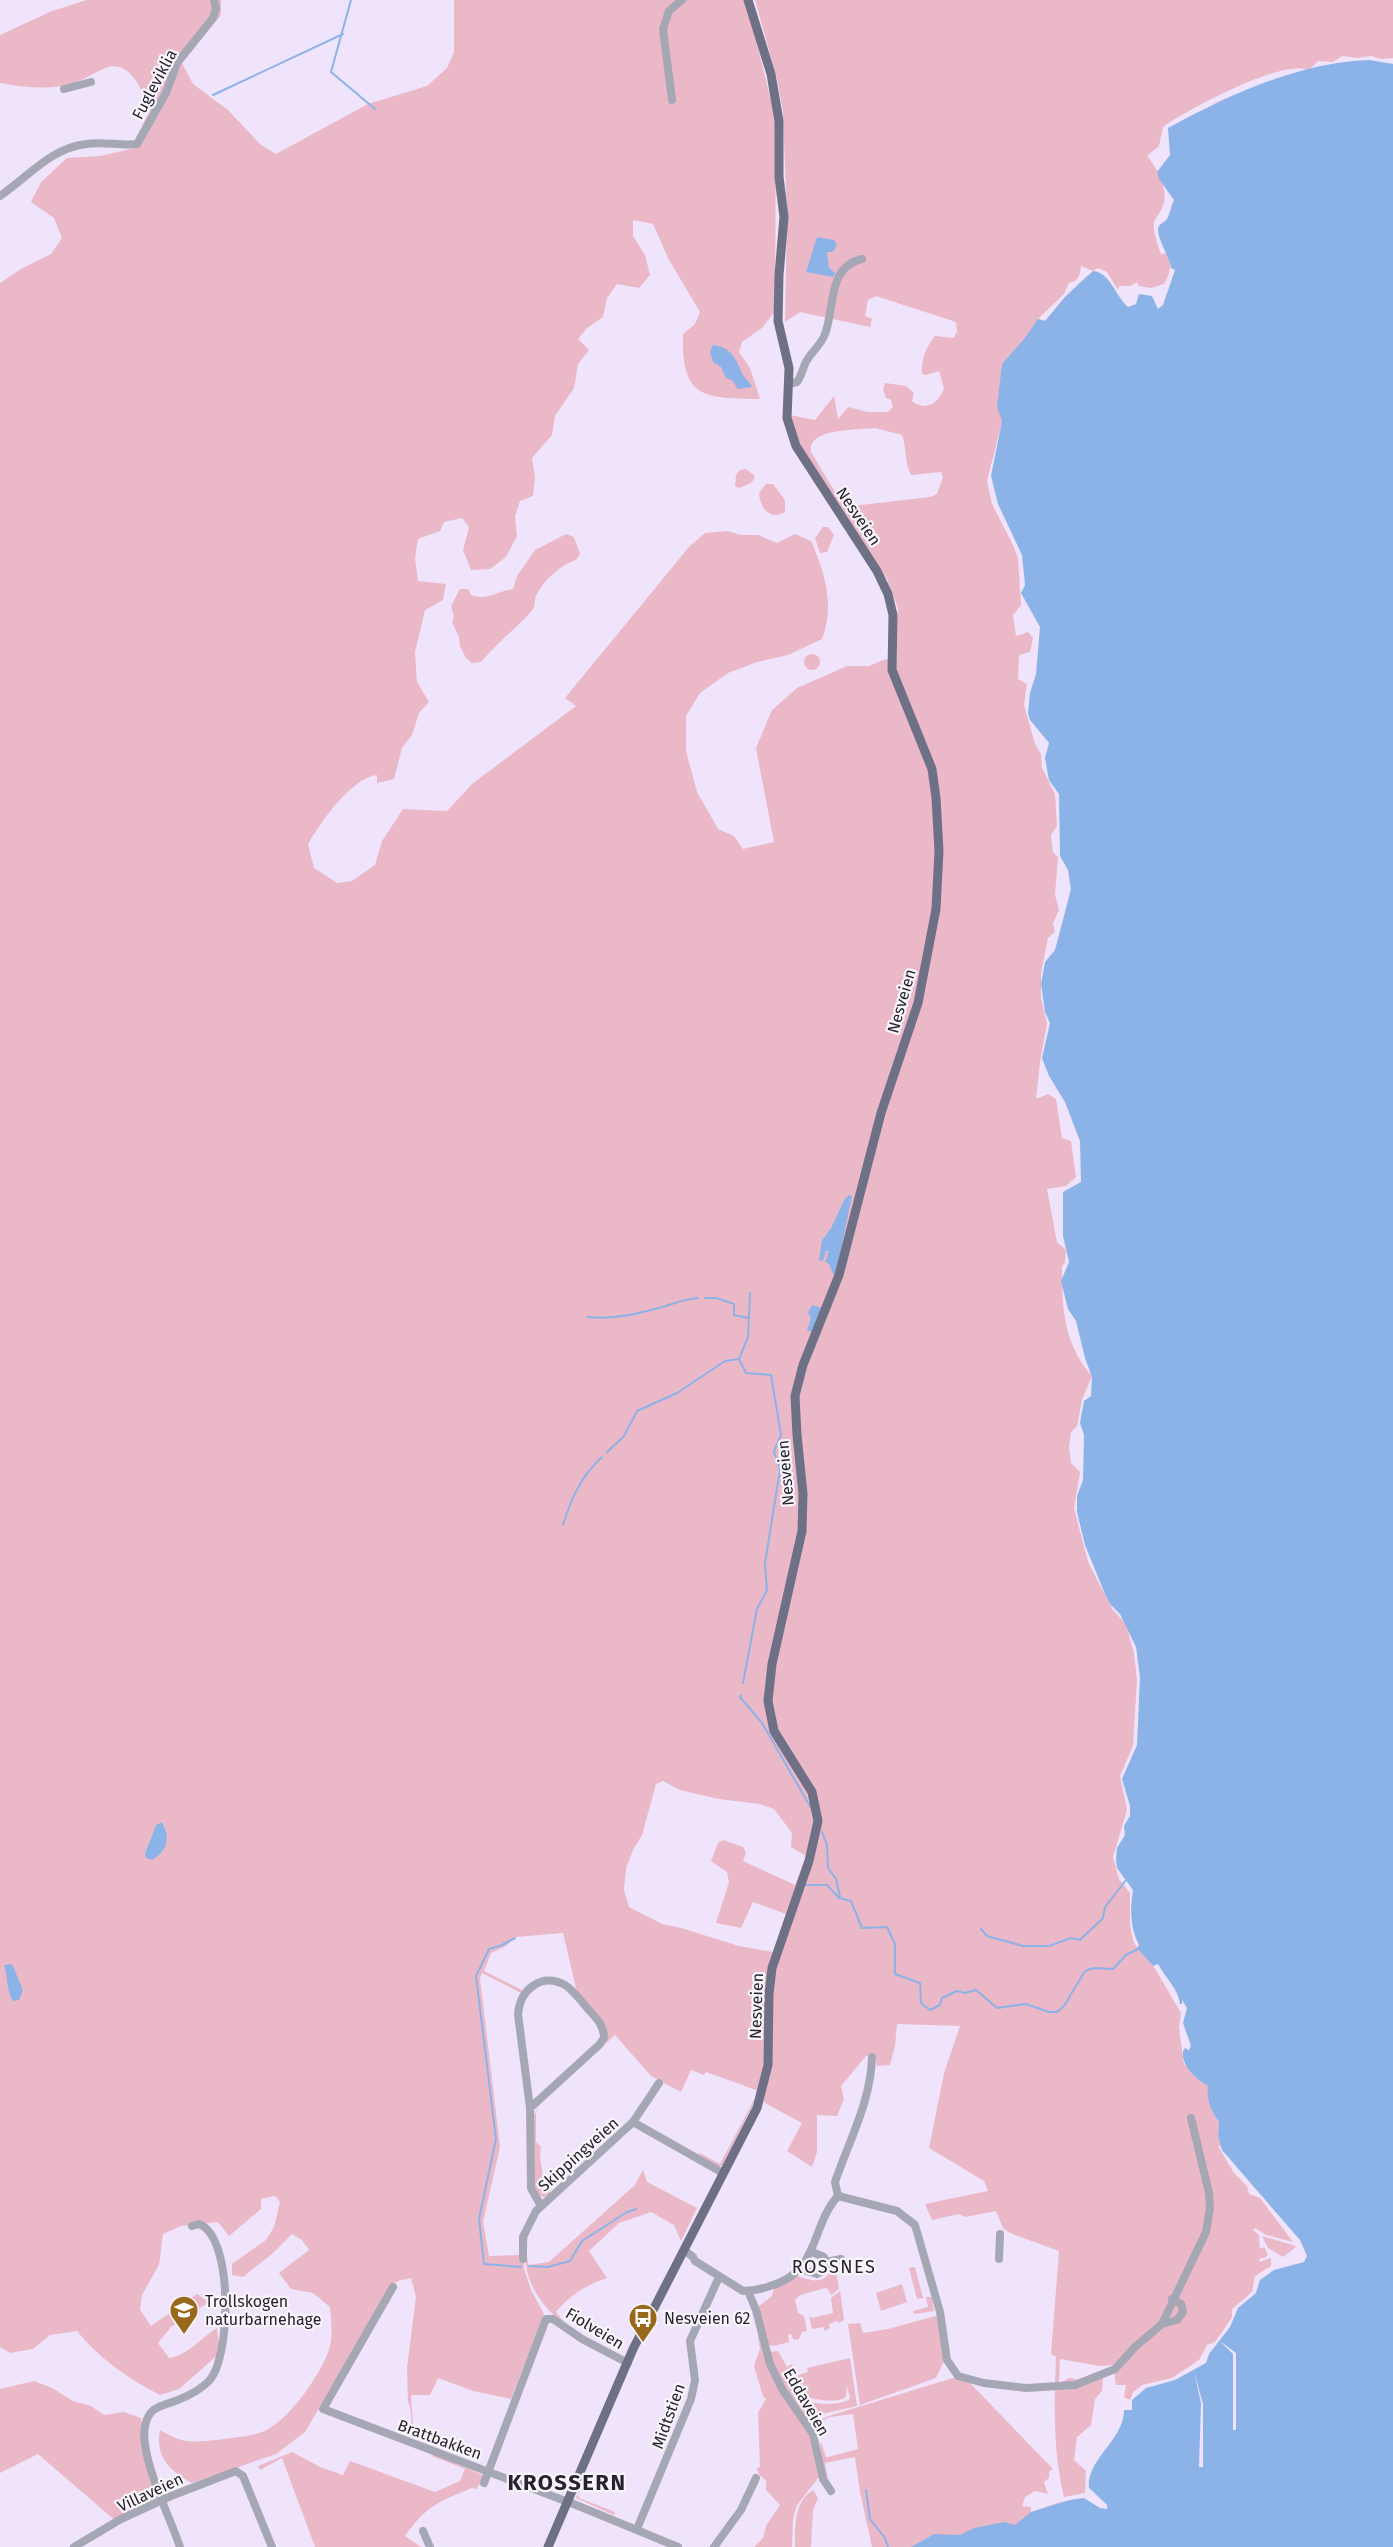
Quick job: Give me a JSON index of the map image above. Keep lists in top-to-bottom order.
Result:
{
  "streets": {
    "main road": ["Nesveien"],
    "street": [
      "Fugleviklia",
      "Skippingveien",
      "Fiolveien",
      "Eddaveien",
      "Midtstien",
      "Brattbakken",
      "Villaveien"
    ]
  },
  "crossings": [
    ["Nesveien", "Skippingveien"],
    ["Nesveien", "Fiolveien"],
    ["Nesveien", "Brattbakken"],
    ["Fiolveien", "Brattbakken"],
    ["Midtstien", "Brattbakken"]
  ],
  "districts": ["ROSSNES", "KROSSERN"],
  "places": {
    "school or university": ["Trollskogen naturbarnehage"],
    "bus stop": ["Nesveien 62"]
  }
}
